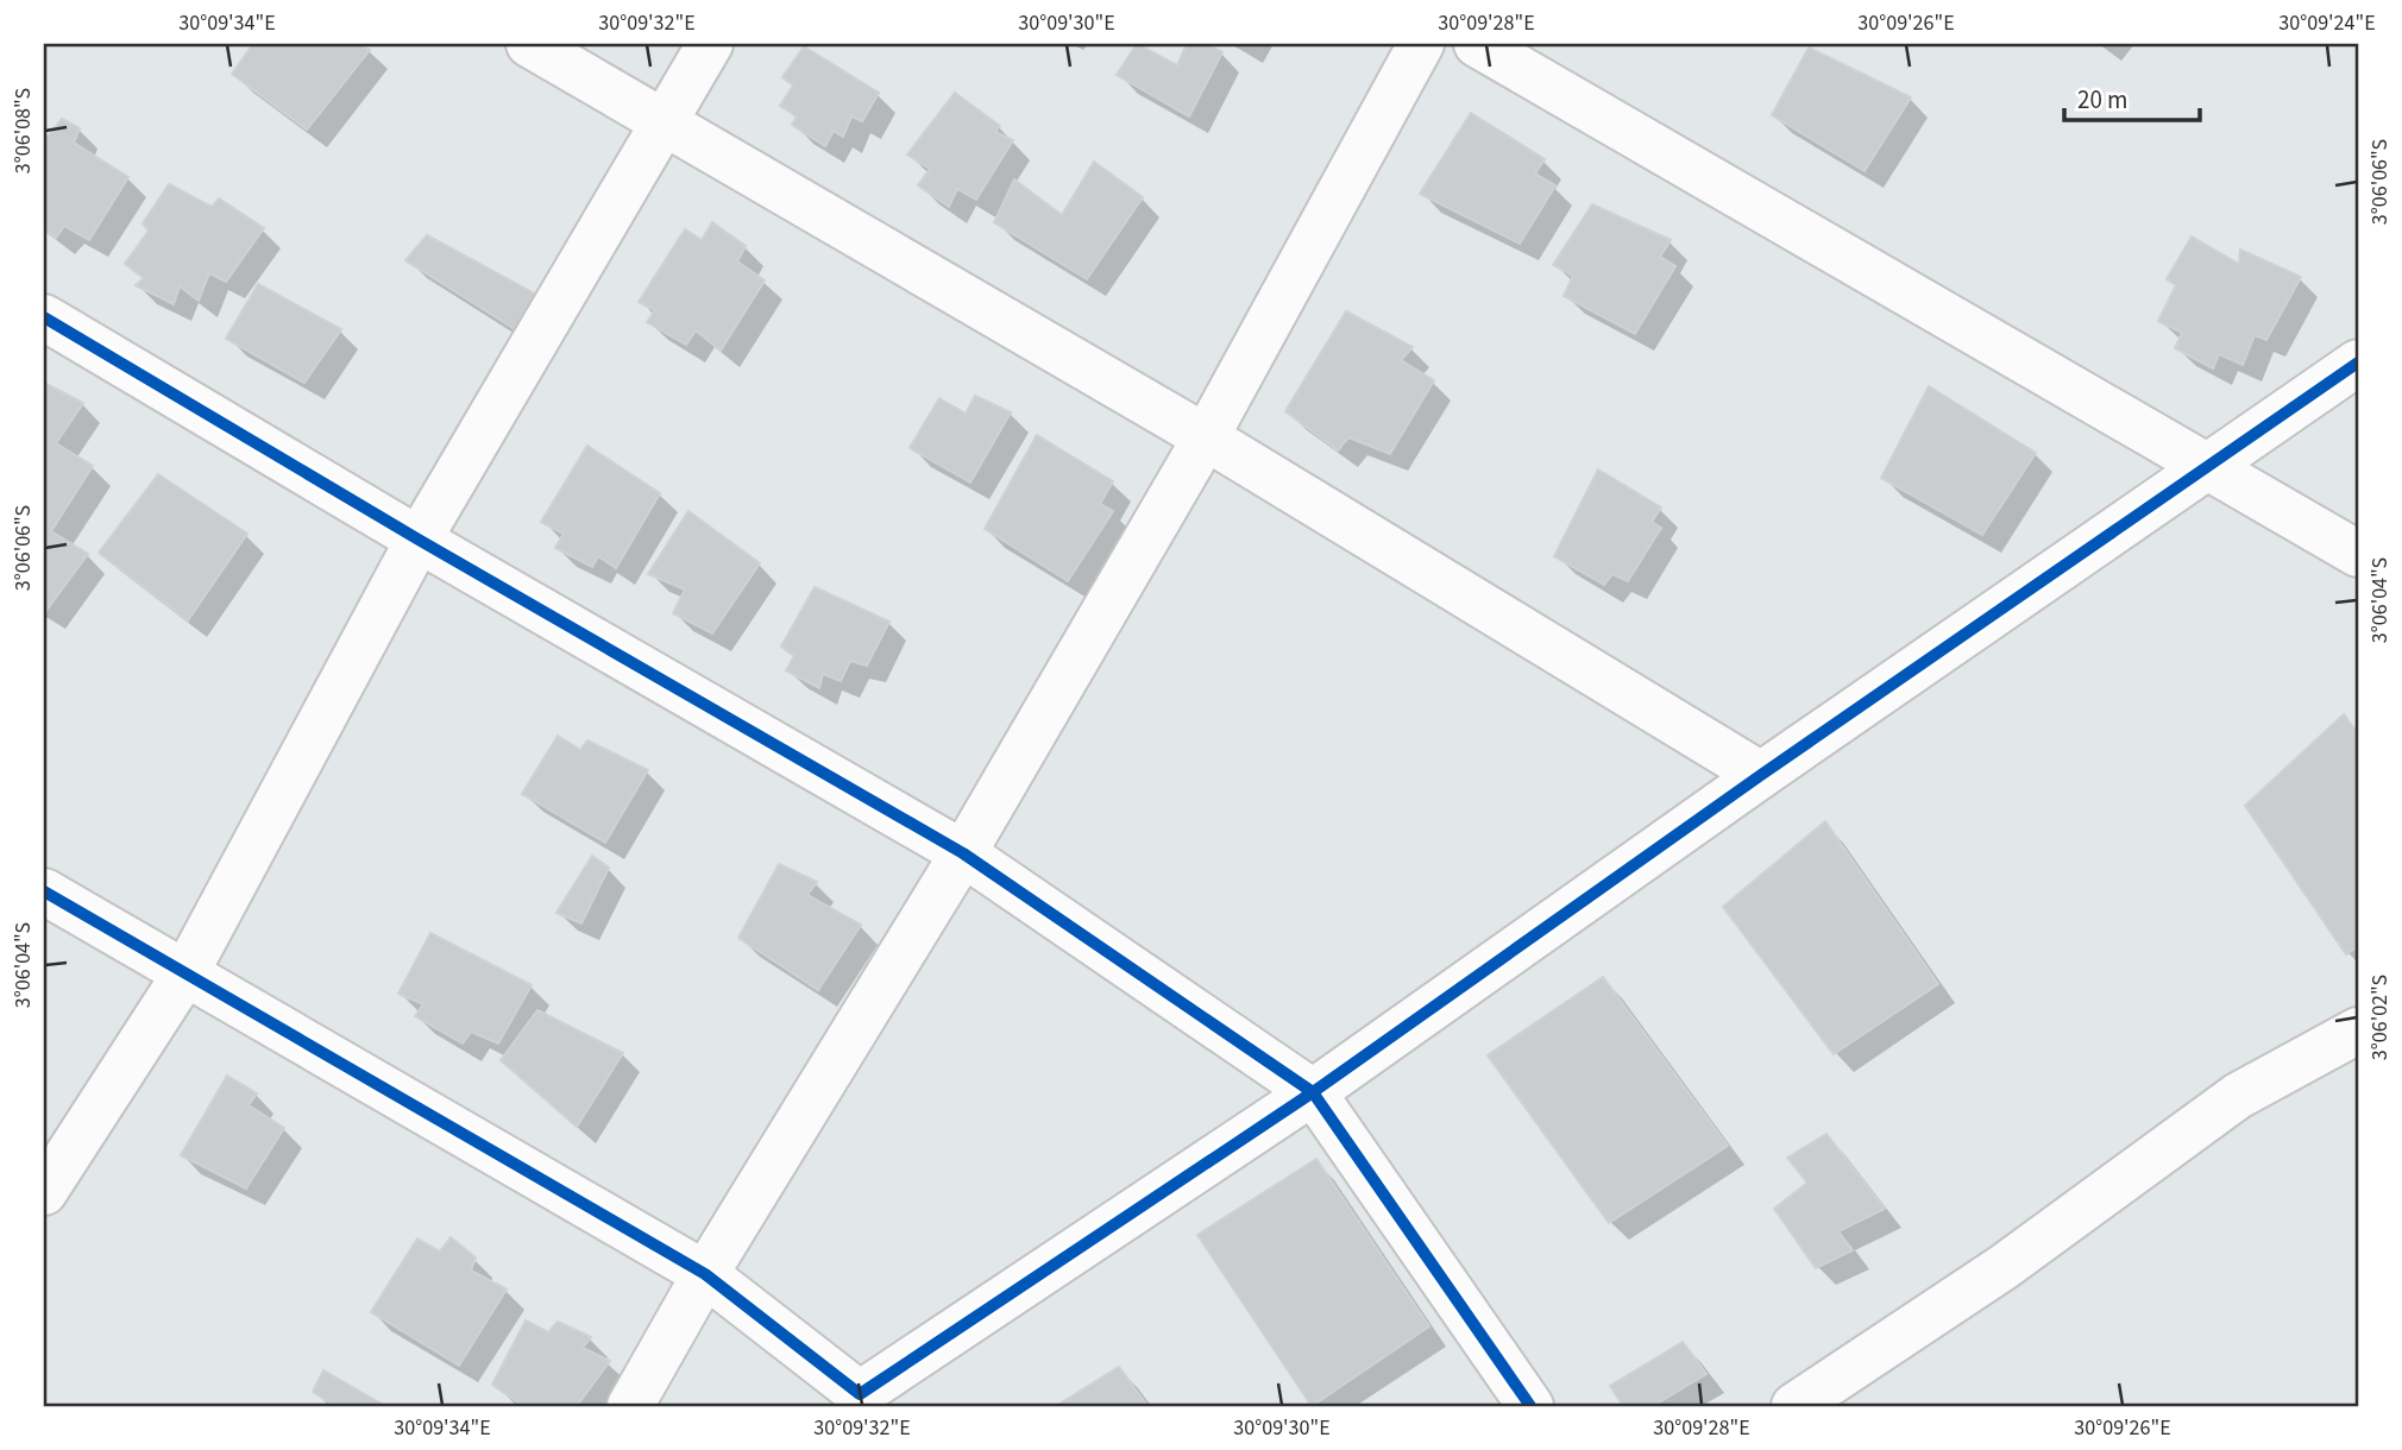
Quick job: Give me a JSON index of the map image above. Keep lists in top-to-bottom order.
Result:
{
  "scale_bar": "20 m",
  "coordinates": [
    "30°09'34\"E",
    "30°09'32\"E",
    "30°09'30\"E",
    "30°09'28\"E",
    "30°09'26\"E",
    "30°09'24\"E",
    "3°06'08\"S",
    "3°06'06\"S",
    "3°06'04\"S",
    "3°06'02\"S"
  ]
}
